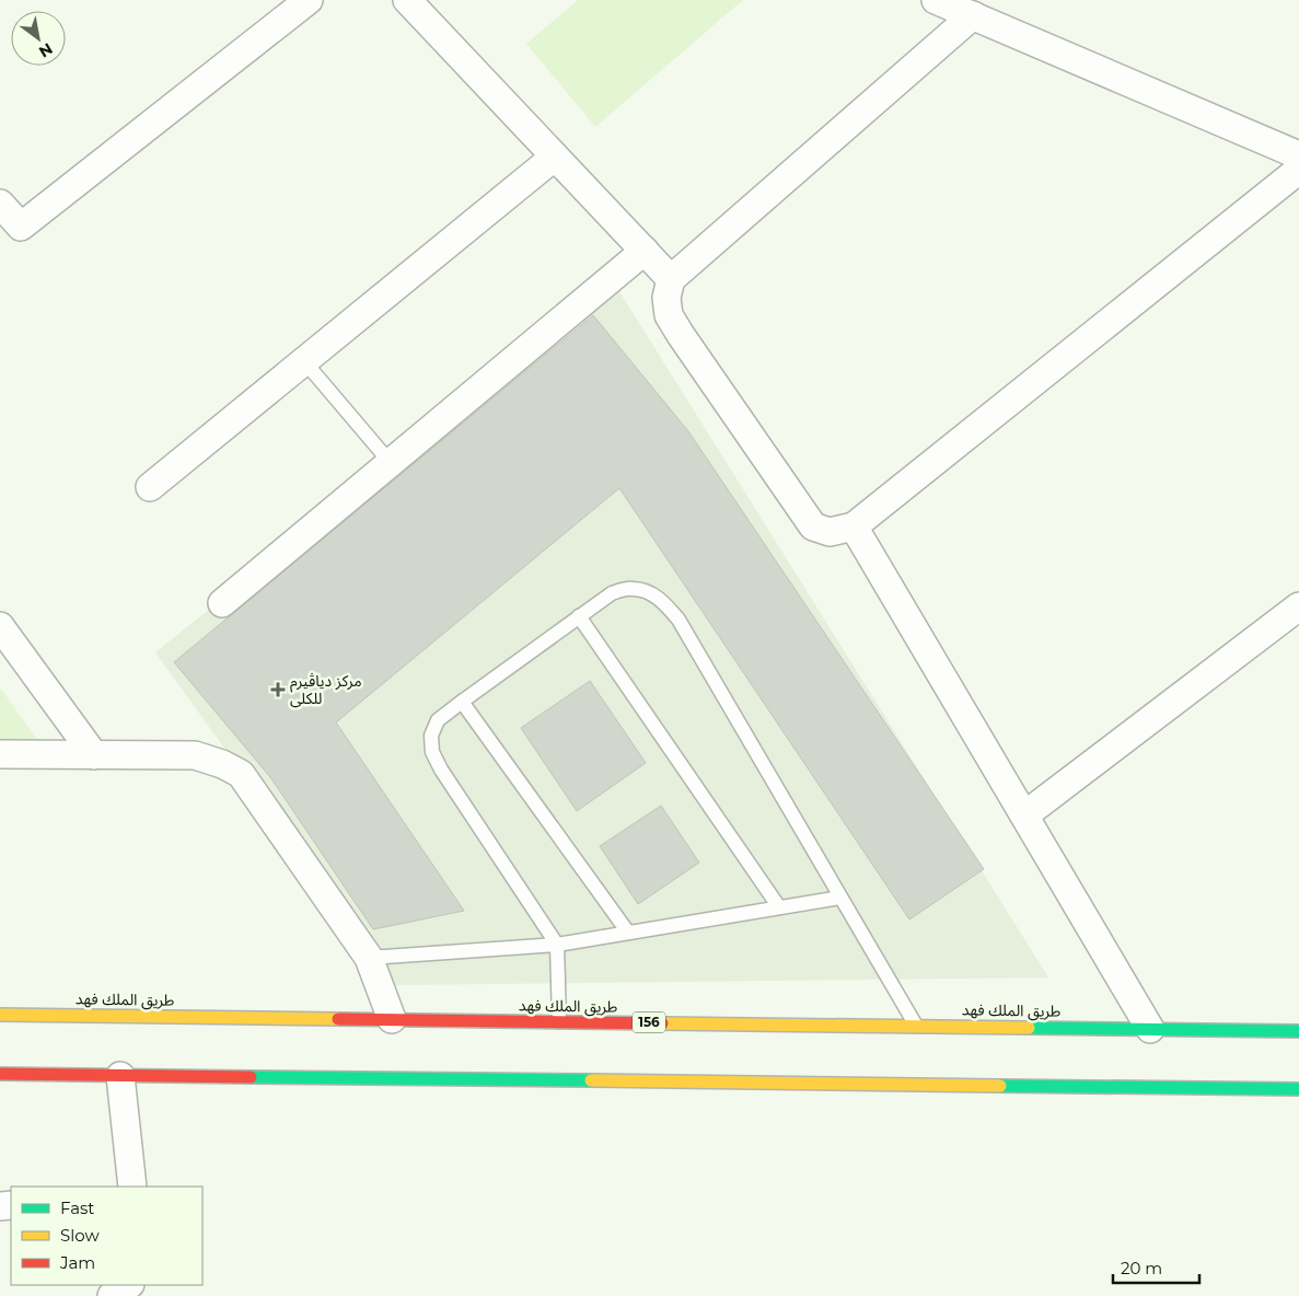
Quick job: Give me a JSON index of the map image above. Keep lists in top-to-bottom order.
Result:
{
  "streets": {
    "highway": ["طريق الملك فهد", "156"]
  },
  "places": {
    "health": ["مركز دياڤيرم للكلى"]
  },
  "legend": ["Fast", "Slow", "Jam"],
  "scale_bar": "20 m",
  "north": "bottom right"
}
